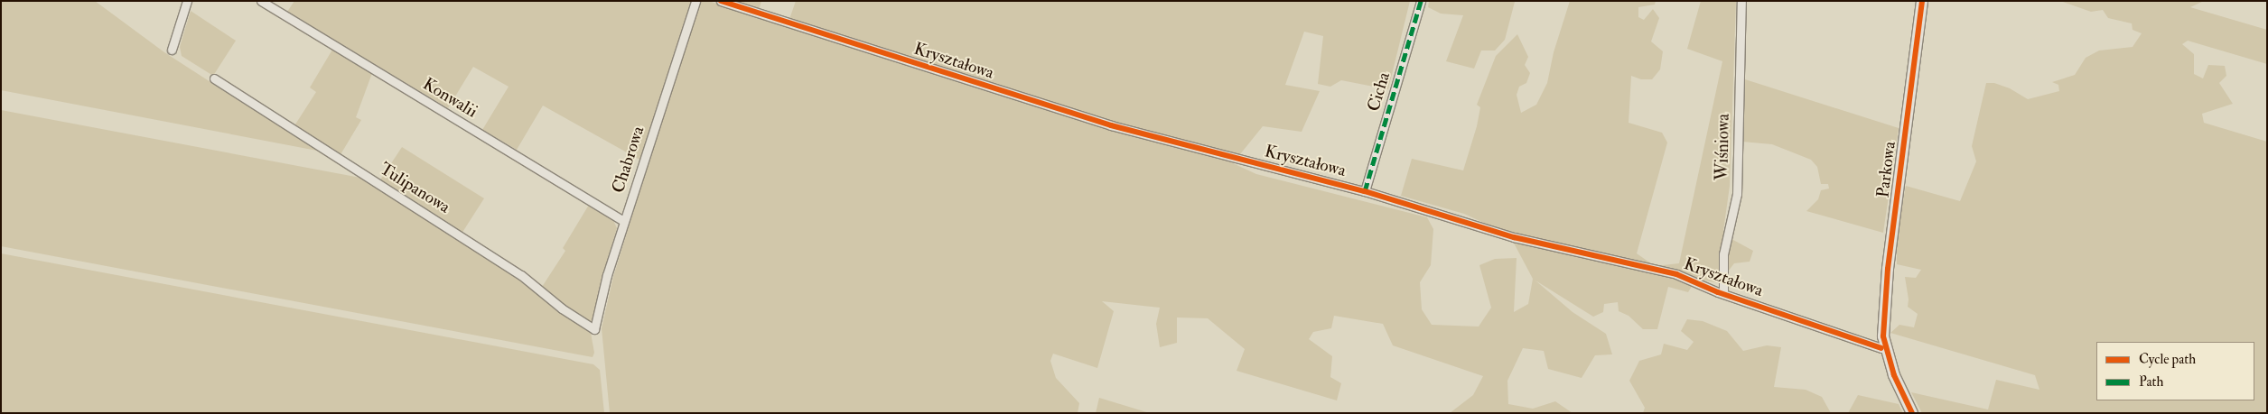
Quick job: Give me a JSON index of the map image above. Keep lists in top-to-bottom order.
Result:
{
  "streets": {
    "street": [
      "Kryształowa",
      "Cicha",
      "Konwalii",
      "Wiśniowa",
      "Chabrowa",
      "Parkowa",
      "Tulipanowa"
    ]
  },
  "crossings": [
    ["Kryształowa", "Cicha"],
    ["Kryształowa", "Wiśniowa"],
    ["Kryształowa", "Parkowa"],
    ["Konwalii", "Chabrowa"],
    ["Chabrowa", "Tulipanowa"]
  ],
  "legend": ["Cycle path", "Path"]
}
